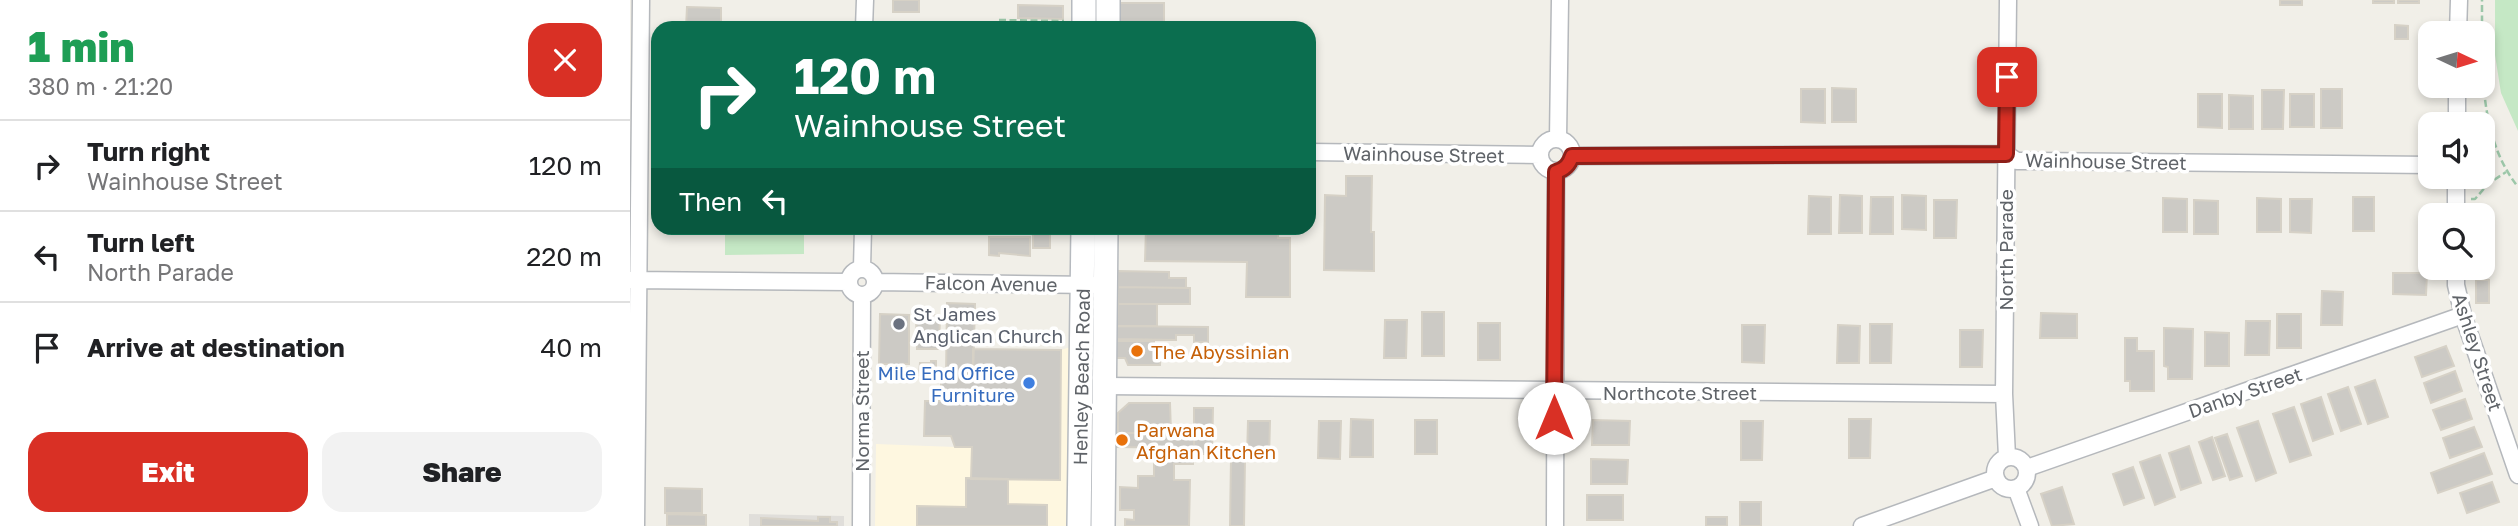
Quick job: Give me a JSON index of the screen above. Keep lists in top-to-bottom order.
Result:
{
  "streets": {
    "main road": ["Henley Beach Road"],
    "street": [
      "Wainhouse Street",
      "North Parade",
      "Falcon Avenue",
      "Ashley Street",
      "Northcote Street",
      "Danby Street",
      "Norma Street"
    ]
  },
  "crossings": [
    ["Wainhouse Street", "North Parade"],
    ["North Parade", "Northcote Street"],
    ["North Parade", "Danby Street"],
    ["Falcon Avenue", "Henley Beach Road"],
    ["Falcon Avenue", "Norma Street"],
    ["Ashley Street", "Danby Street"],
    ["Henley Beach Road", "Northcote Street"]
  ],
  "places": [
    "St James Anglican Church",
    "The Abyssinian",
    "Mile End Office Furniture",
    "Parwana Afghan Kitchen"
  ],
  "north": "right",
  "page": {
    "heading": ["1 min", "380 m · 21:20"],
    "turn": ["120 m", "Wainhouse Street"],
    "list": [
      {
        "name": "Turn right",
        "note": "Wainhouse Street",
        "value": "120 m"
      },
      {
        "name": "Turn left",
        "note": "North Parade",
        "value": "220 m"
      },
      {
        "name": "Arrive at destination",
        "value": "40 m"
      }
    ],
    "then": "Then",
    "buttons": ["Exit", "Share"]
  }
}
